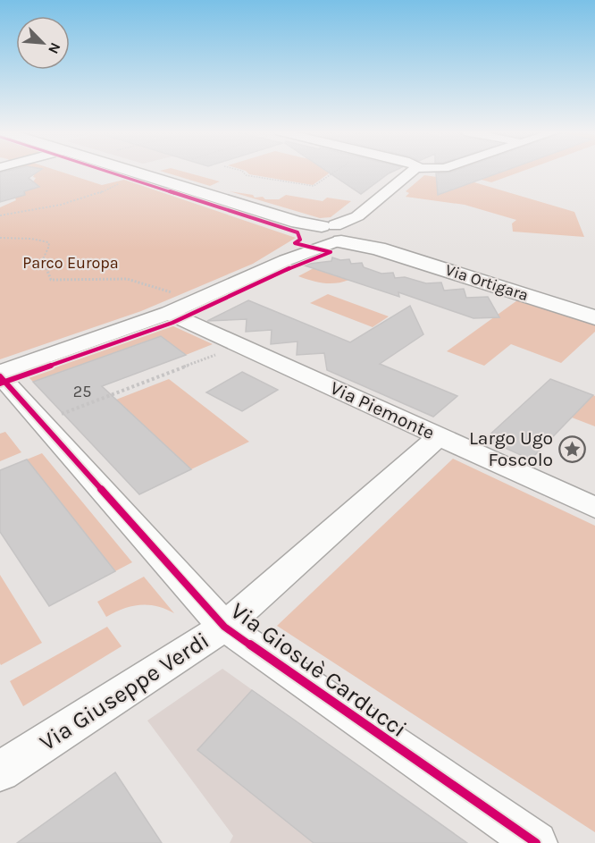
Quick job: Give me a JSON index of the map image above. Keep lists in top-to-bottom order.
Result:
{
  "streets": {
    "street": [
      "Via Ortigara",
      "Via Piemonte",
      "Via Giosuè Carducci",
      "Via Giuseppe Verdi"
    ]
  },
  "crossings": [
    ["Via Piemonte", "Via Giuseppe Verdi"],
    ["Via Giosuè Carducci", "Via Giuseppe Verdi"]
  ],
  "parks": ["Parco Europa"],
  "places": {
    "place": ["Largo Ugo Foscolo"]
  },
  "house_numbers": ["25"],
  "north": "bottom right"
}
